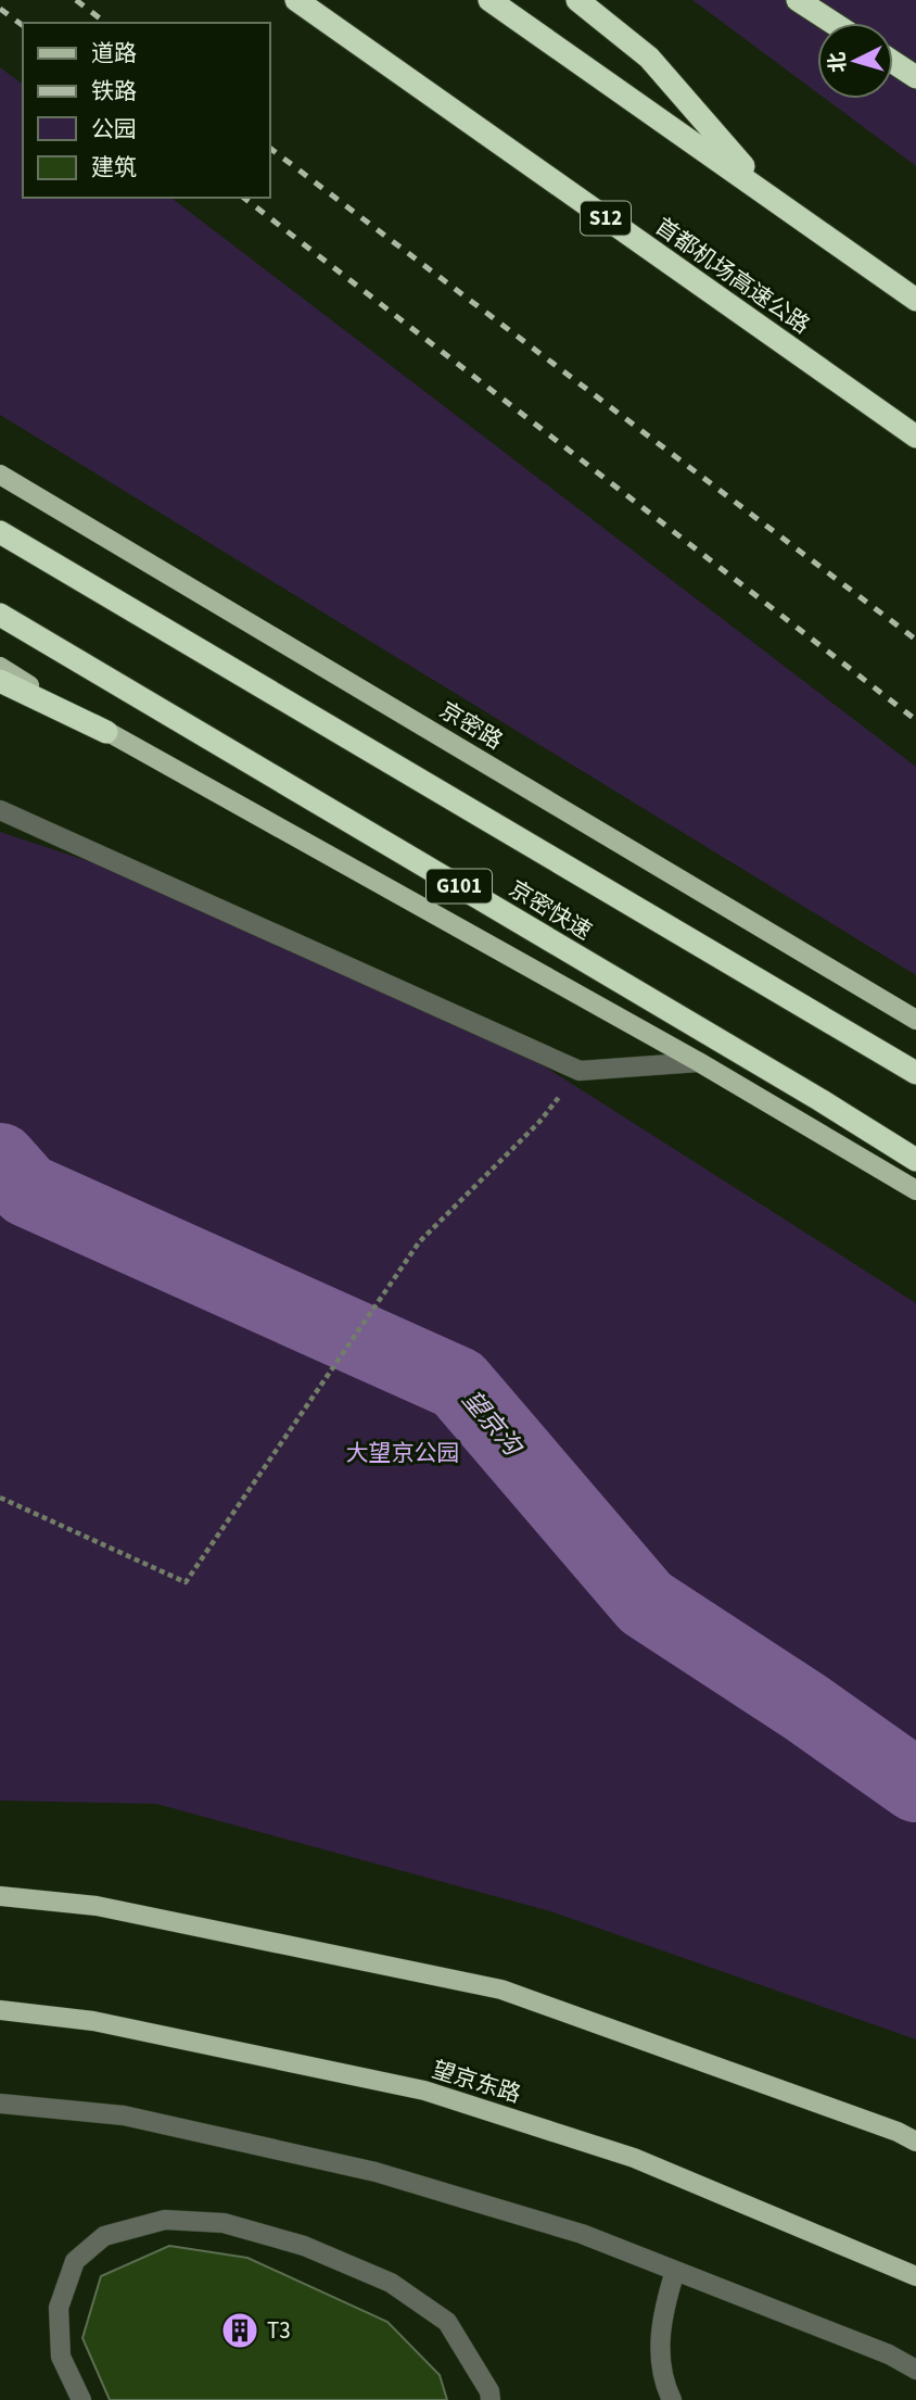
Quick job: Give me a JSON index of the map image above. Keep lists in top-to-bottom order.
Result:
{
  "streets": {
    "highway": [
      "S12",
      "首都机场高速公路",
      "G101",
      "京密快速"
    ],
    "main road": ["京密路", "望京东路"]
  },
  "water": ["望京沟"],
  "parks": ["大望京公园"],
  "places": {
    "building": ["T3"]
  },
  "legend": [
    "道路",
    "铁路",
    "公园",
    "建筑"
  ],
  "north": "left"
}
